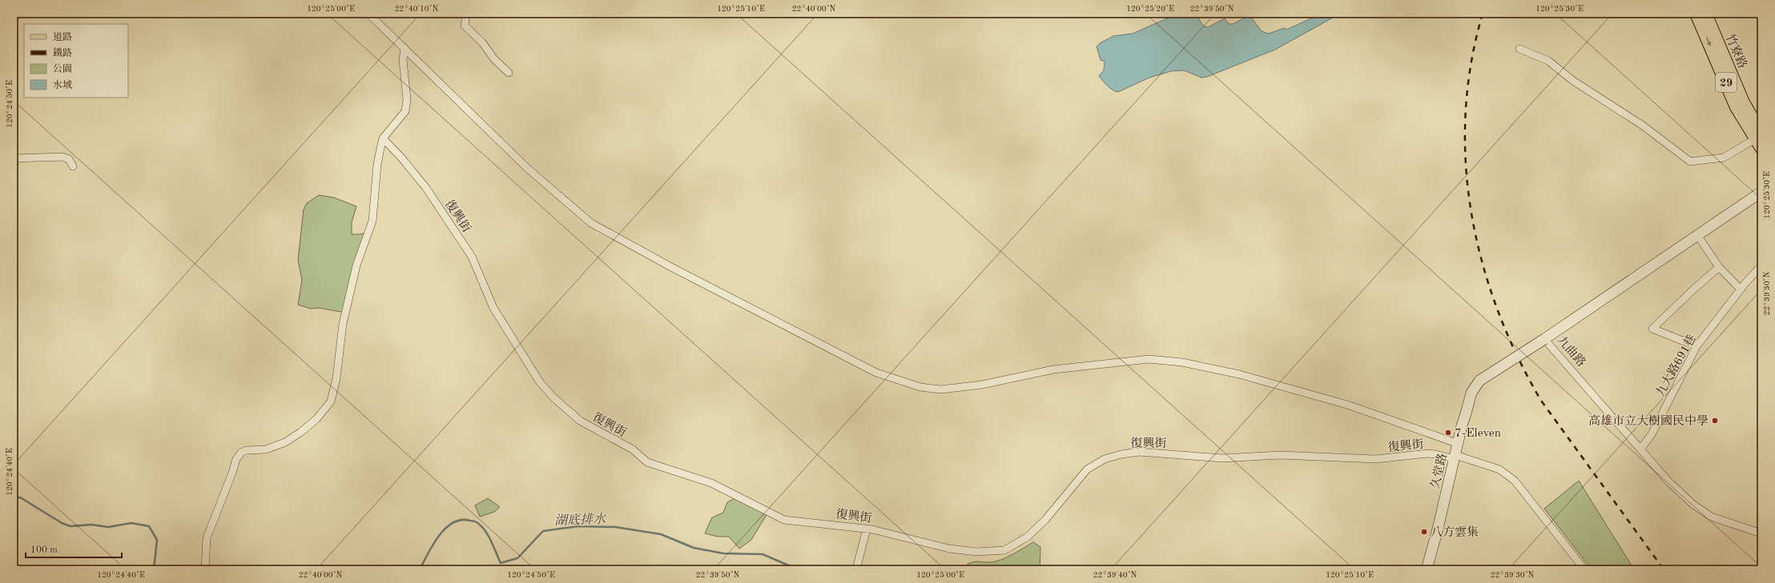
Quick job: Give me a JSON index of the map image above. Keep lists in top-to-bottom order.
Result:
{
  "streets": {
    "main road": ["竹寮路", "29"],
    "street": [
      "復興街",
      "九曲路",
      "九大路691巷",
      "久堂路"
    ]
  },
  "crossings": [
    ["復興街", "久堂路"],
    ["九曲路", "九大路691巷"],
    ["九曲路", "久堂路"]
  ],
  "water": ["湖底排水"],
  "places": ["高雄市立大樹國民中學", "7-Eleven", "八方雲集"],
  "legend": [
    "道路",
    "鐵路",
    "公園",
    "水域"
  ],
  "scale_bar": "100 m",
  "coordinates": [
    "120°25'00\"E",
    "22°40'10\"N",
    "120°25'10\"E",
    "22°40'00\"N",
    "120°25'20\"E",
    "22°39'50\"N",
    "120°25'30\"E",
    "120°24'50\"E",
    "22°39'30\"N",
    "120°24'40\"E",
    "22°39'40\"N"
  ]
}
